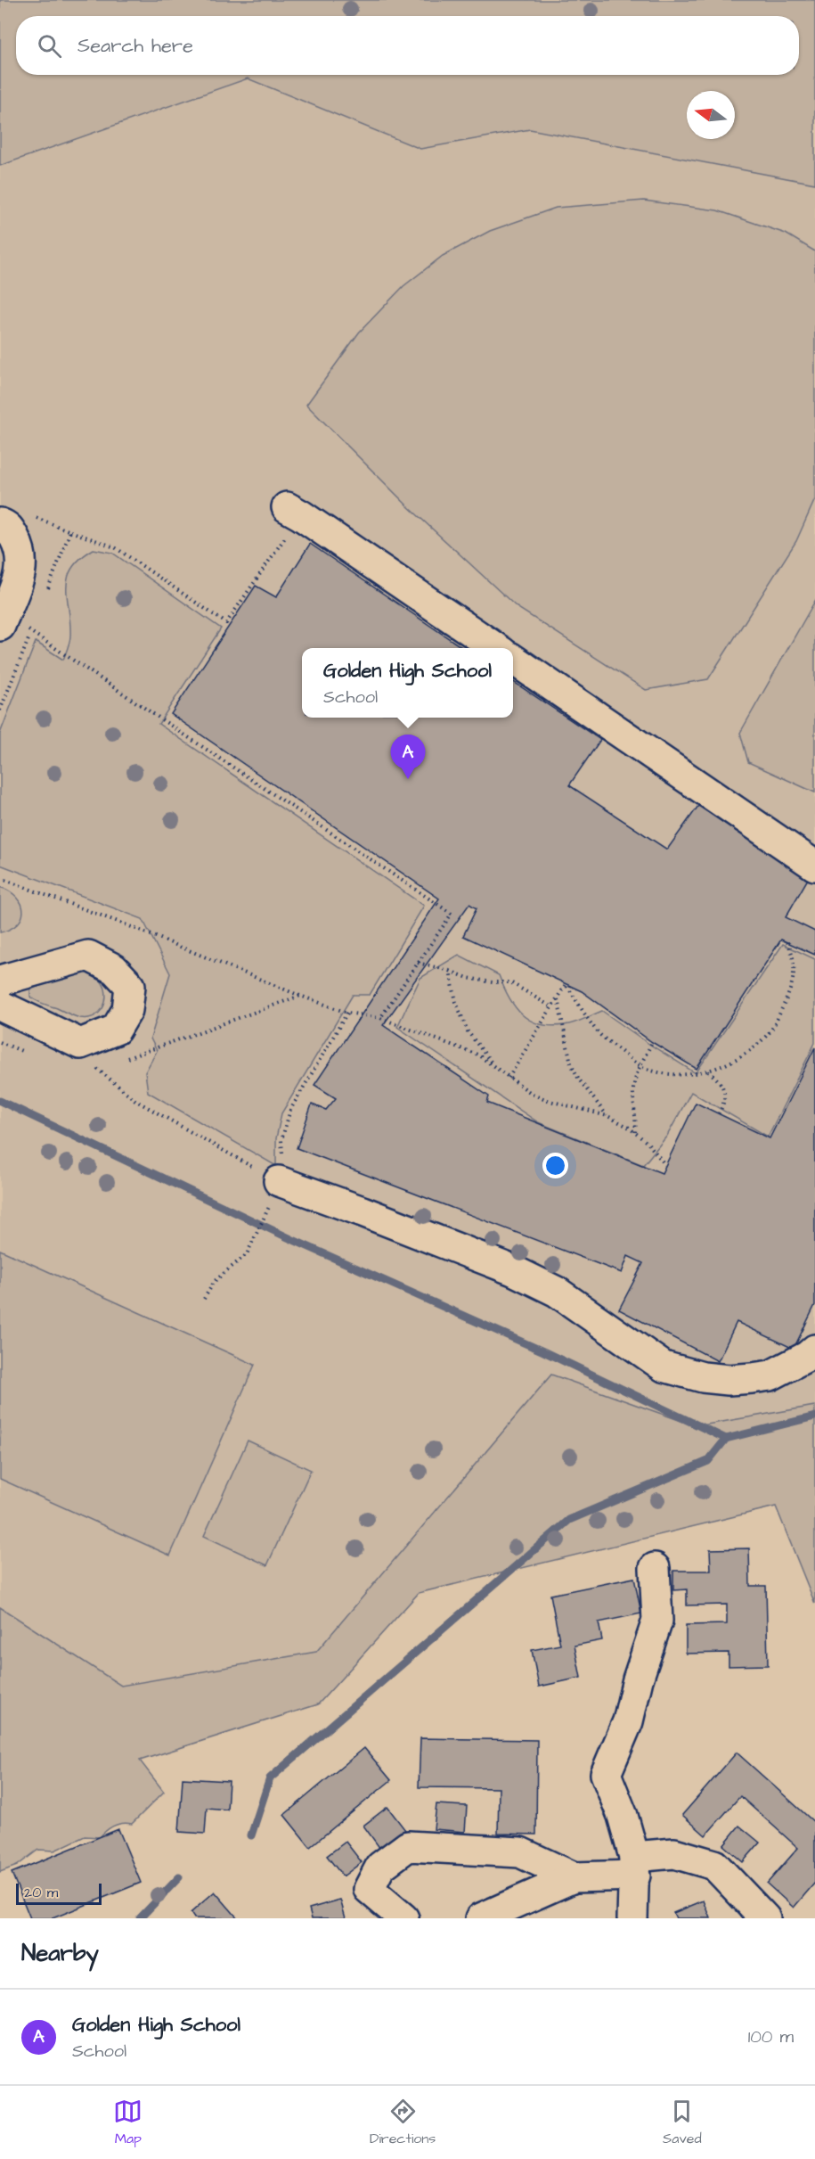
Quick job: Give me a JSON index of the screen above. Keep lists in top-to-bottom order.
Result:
{
  "scale_bar": "20 m",
  "north": "left",
  "page": {
    "search": "Search here",
    "popup": ["Golden High School", "School"],
    "pins": "A",
    "scale": "20 m",
    "heading": "Nearby",
    "list": [
      {
        "mark": "A",
        "name": "Golden High School",
        "note": "School",
        "value": "100 m"
      }
    ],
    "nav": ["Map", "Directions", "Saved"]
  }
}
